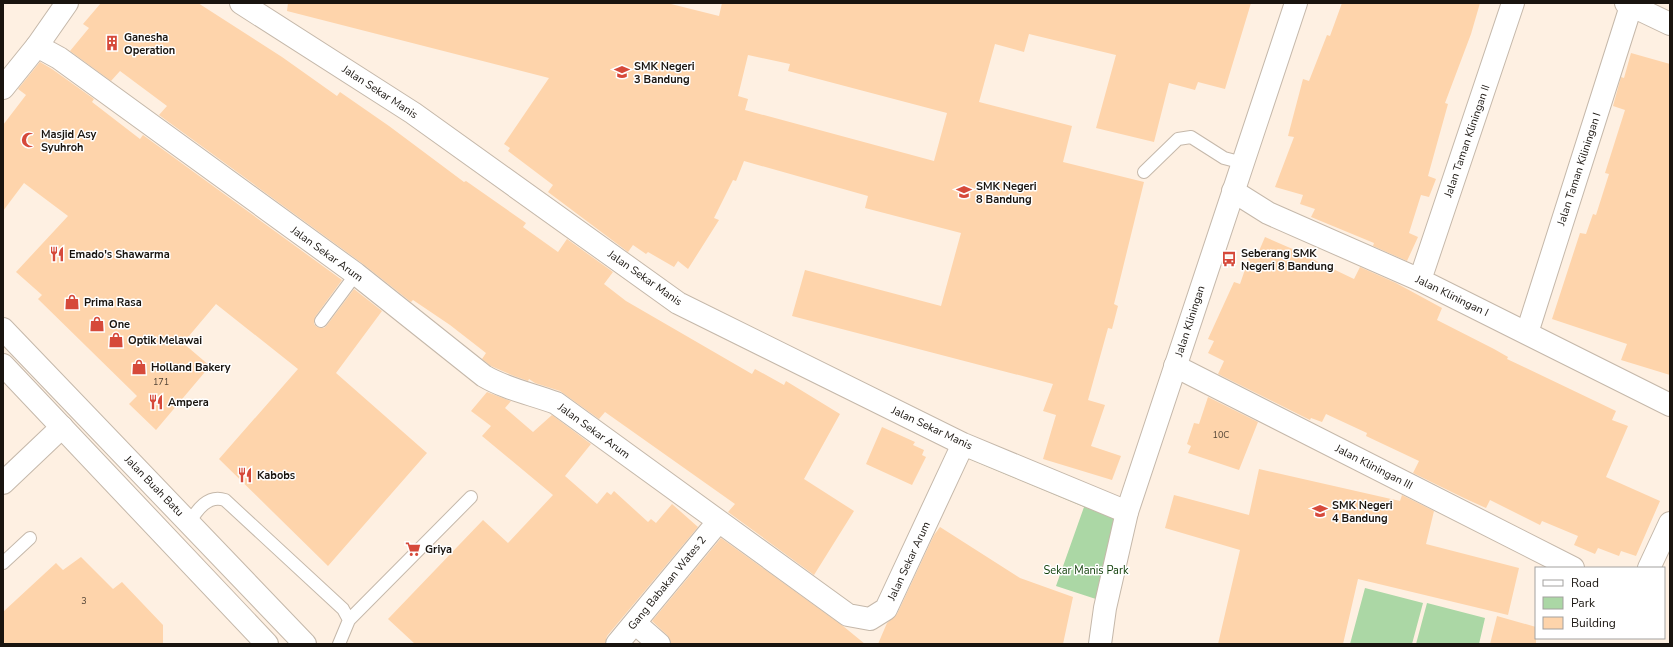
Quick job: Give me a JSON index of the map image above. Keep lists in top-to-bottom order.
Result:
{
  "streets": {
    "street": [
      "Jalan Sekar Manis",
      "Jalan Taman Kliningan II",
      "Jalan Taman Kiliningan I",
      "Jalan Sekar Arum",
      "Jalan Kliningan I",
      "Jalan Kliningan",
      "Jalan Kliningan III",
      "Jalan Buah Batu",
      "Gang Babakan Wates 2"
    ]
  },
  "crossings": [
    ["Jalan Sekar Manis", "Jalan Sekar Arum"],
    ["Jalan Sekar Manis", "Jalan Kliningan"],
    ["Jalan Taman Kliningan II", "Jalan Kliningan I"],
    ["Jalan Taman Kiliningan I", "Jalan Kliningan I"],
    ["Jalan Sekar Arum", "Gang Babakan Wates 2"],
    ["Jalan Kliningan I", "Jalan Kliningan"],
    ["Jalan Kliningan", "Jalan Kliningan III"]
  ],
  "parks": ["Sekar Manis Park"],
  "places": {
    "building": ["Ganesha Operation"],
    "school or university": ["SMK Negeri 3 Bandung", "SMK Negeri 8 Bandung", "SMK Negeri 4 Bandung"],
    "mosque": ["Masjid Asy Syuhroh"],
    "restaurant": ["Emado's Shawarma", "Ampera", "Kabobs"],
    "bus stop": ["Seberang SMK Negeri 8 Bandung"],
    "shop": [
      "Prima Rasa",
      "One",
      "Optik Melawai",
      "Holland Bakery"
    ],
    "supermarket": ["Griya"]
  },
  "house_numbers": ["171", "10C", "3"],
  "legend": ["Road", "Park", "Building"]
}
